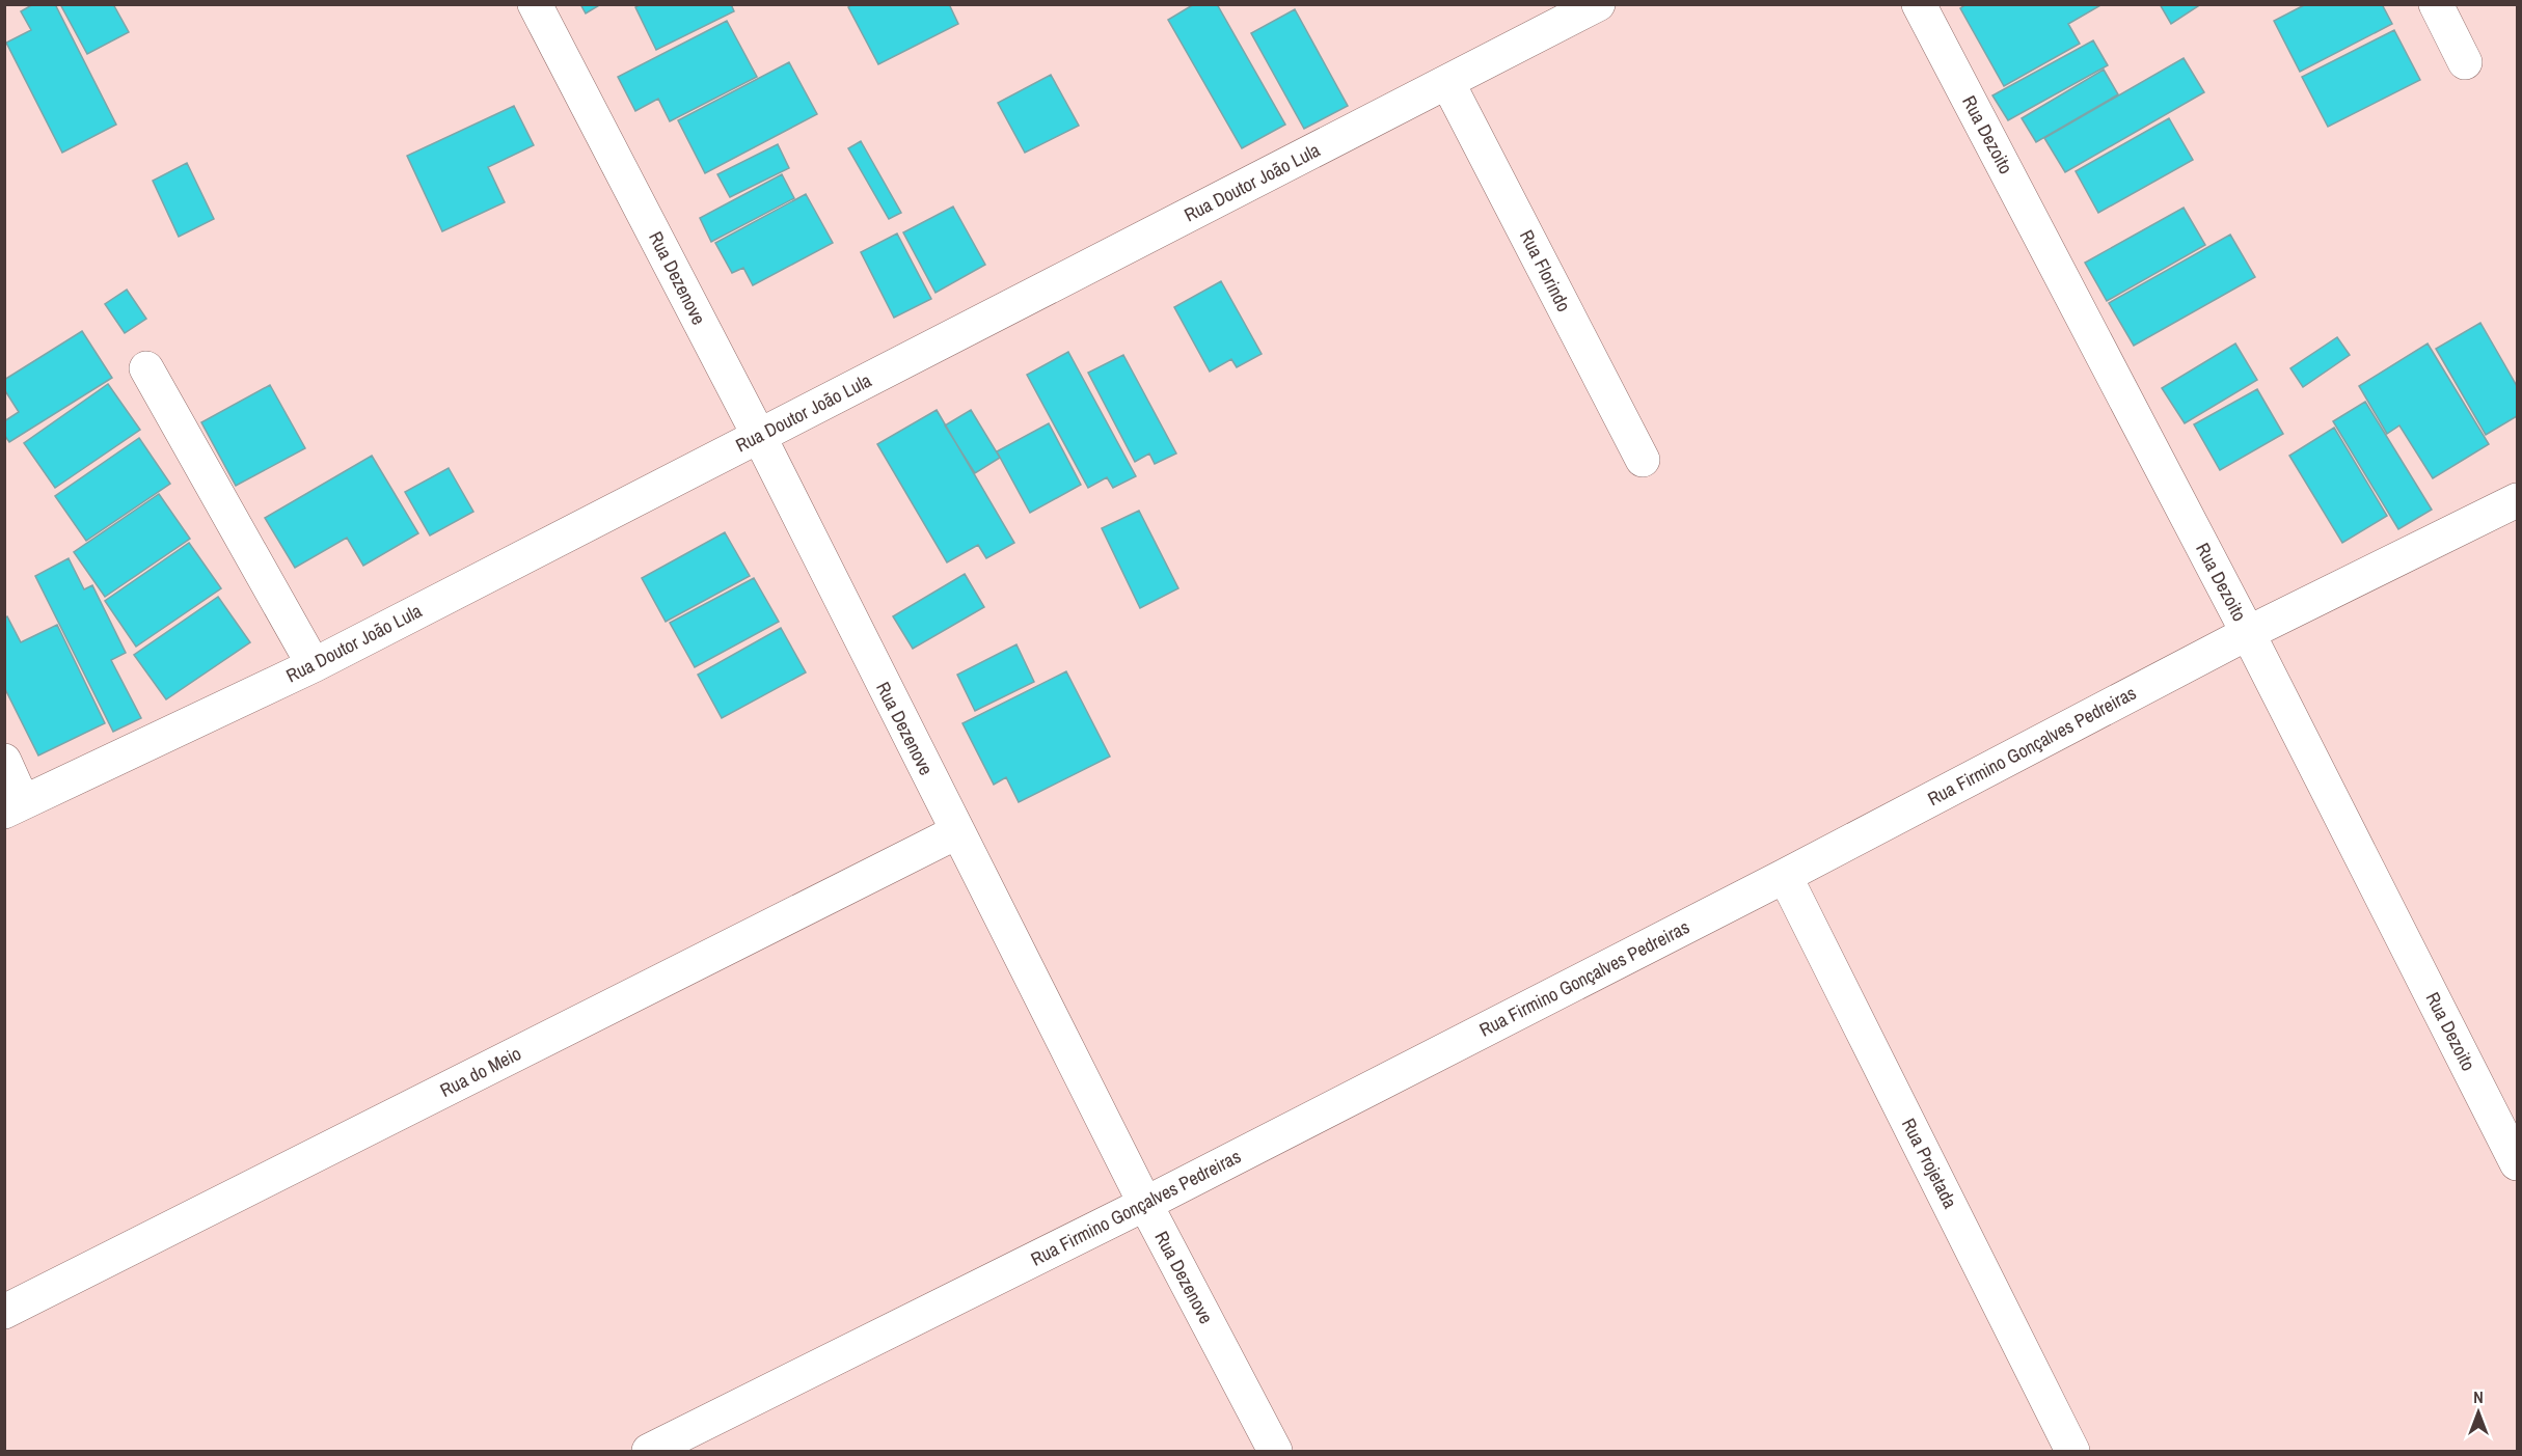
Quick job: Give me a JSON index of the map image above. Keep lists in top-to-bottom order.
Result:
{
  "streets": {
    "street": [
      "Rua Dezoito",
      "Rua Doutor João Lula",
      "Rua Florindo",
      "Rua Dezenove",
      "Rua Firmino Gonçalves Pedreiras",
      "Rua do Meio",
      "Rua Projetada"
    ]
  },
  "crossings": [
    ["Rua Dezoito", "Rua Firmino Gonçalves Pedreiras"],
    ["Rua Doutor João Lula", "Rua Florindo"],
    ["Rua Doutor João Lula", "Rua Dezenove"],
    ["Rua Dezenove", "Rua Firmino Gonçalves Pedreiras"],
    ["Rua Dezenove", "Rua do Meio"],
    ["Rua Firmino Gonçalves Pedreiras", "Rua Projetada"]
  ],
  "north": "top"
}
